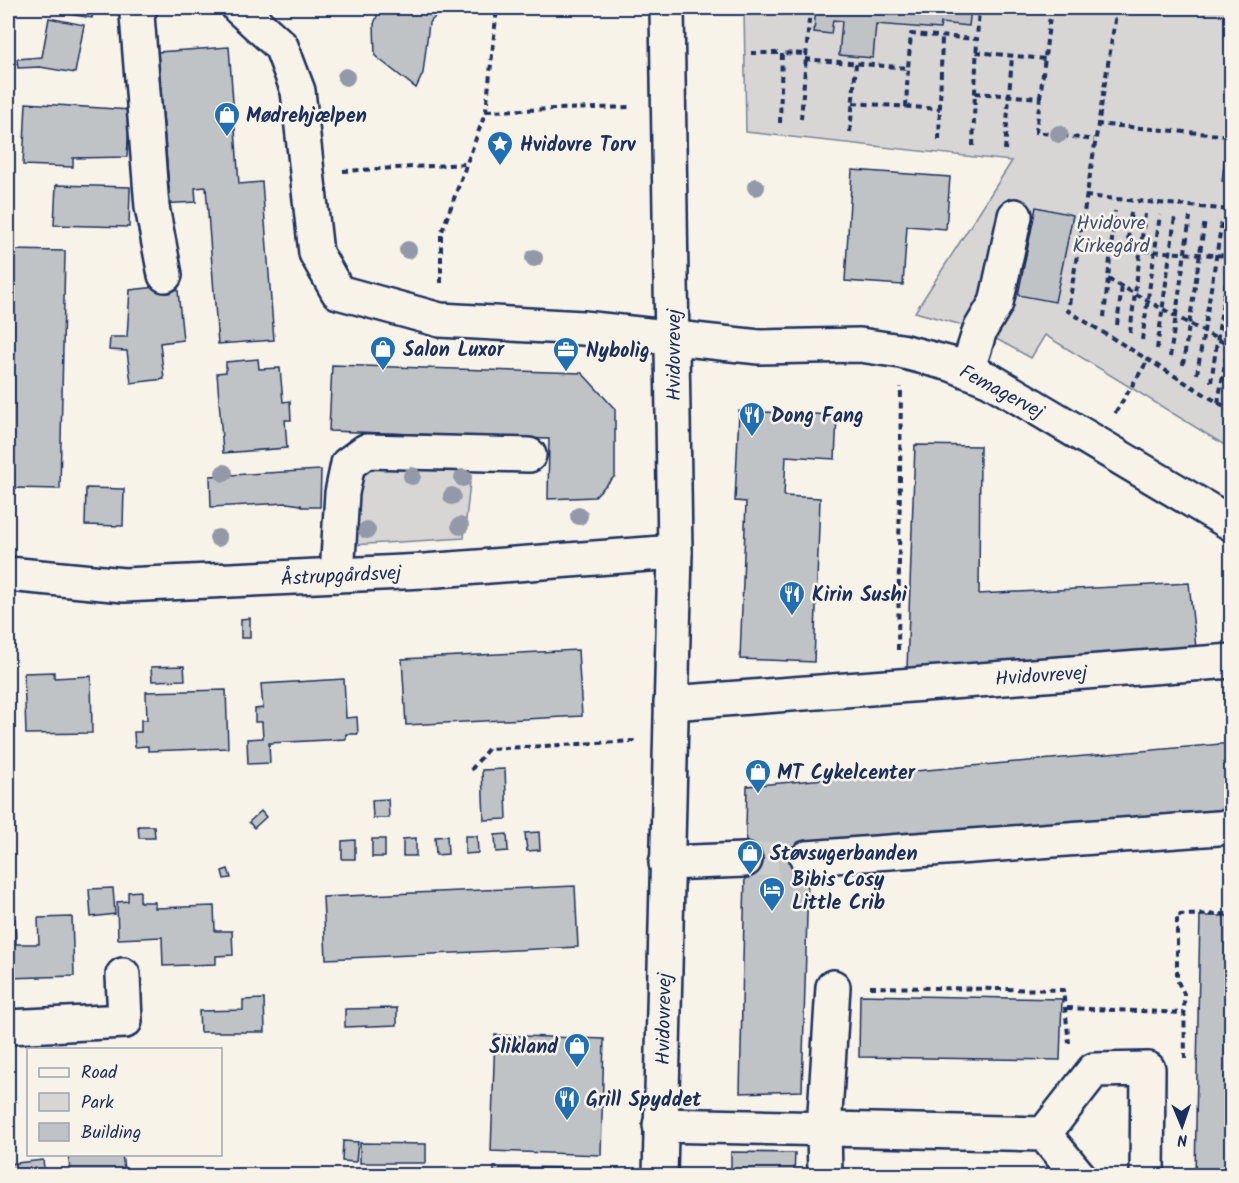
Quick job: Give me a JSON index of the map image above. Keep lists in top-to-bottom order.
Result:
{
  "streets": {
    "street": ["Hvidovrevej", "Femagervej", "Åstrupgårdsvej"]
  },
  "crossings": [
    ["Hvidovrevej", "Femagervej"],
    ["Hvidovrevej", "Åstrupgårdsvej"]
  ],
  "parks": ["Hvidovre Kirkegård"],
  "places": {
    "shop": [
      "Mødrehjælpen",
      "Salon Luxor",
      "MT Cykelcenter",
      "Støvsugerbanden",
      "Slikland"
    ],
    "place": ["Hvidovre Torv"],
    "office": ["Nybolig"],
    "restaurant": ["Dong Fang", "Kirin Sushi", "Grill Spyddet"],
    "hotel": ["Bibis Cosy Little Crib"]
  },
  "legend": ["Road", "Park", "Building"],
  "north": "bottom"
}
